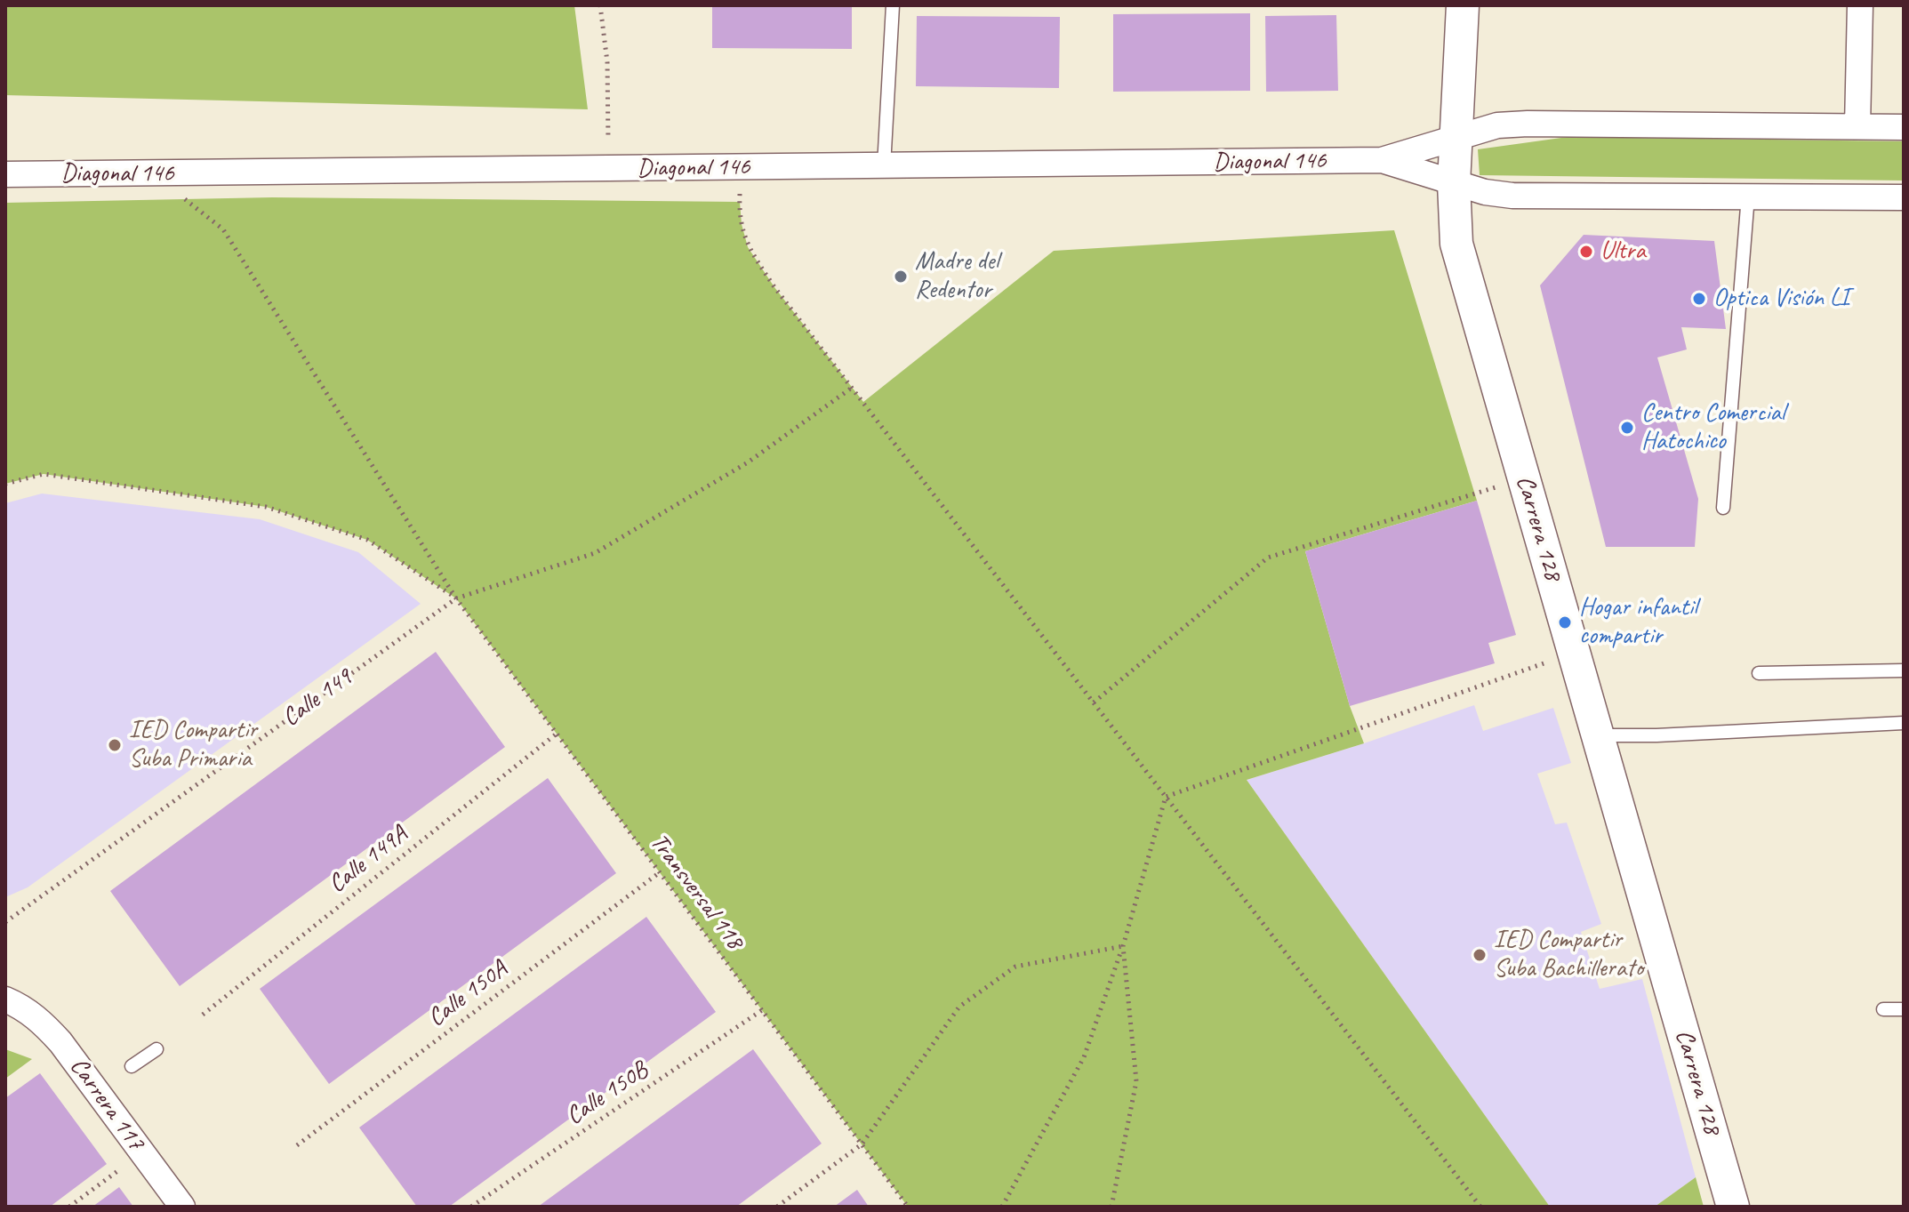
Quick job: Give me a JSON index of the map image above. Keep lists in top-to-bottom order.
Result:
{
  "streets": {
    "street": ["Diagonal 146", "Carrera 128", "Carrera 117"],
    "path": [
      "Calle 149",
      "Calle 149A",
      "Transversal 118",
      "Calle 150A",
      "Calle 150B"
    ]
  },
  "crossings": [
    ["Diagonal 146", "Carrera 128"],
    ["Diagonal 146", "Transversal 118"],
    ["Calle 149", "Transversal 118"],
    ["Calle 149A", "Transversal 118"],
    ["Transversal 118", "Calle 150A"],
    ["Transversal 118", "Calle 150B"]
  ],
  "places": [
    "Ultra",
    "Madre del Redentor",
    "Optica Visión LI",
    "Centro Comercial Hatochico",
    "Hogar infantil compartir",
    "IED Compartir Suba Primaria",
    "IED Compartir Suba Bachillerato"
  ]
}
